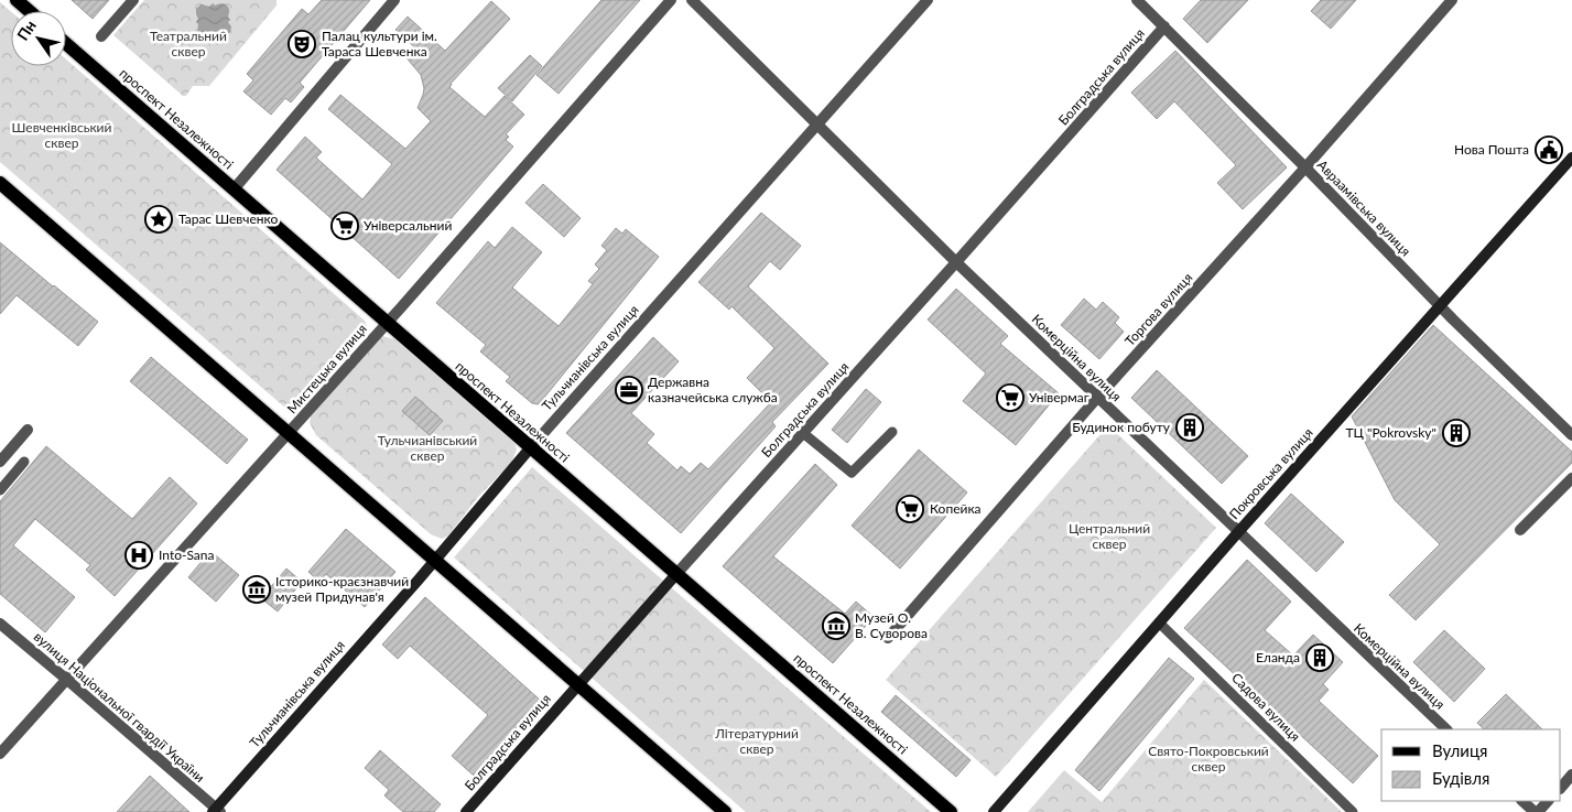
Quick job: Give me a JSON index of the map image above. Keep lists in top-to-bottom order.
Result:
{
  "streets": {
    "main road": [
      "Болградська вулиця",
      "проспект Незалежності",
      "Тульчианівська вулиця",
      "Покровська вулиця"
    ],
    "street": [
      "Авраамівська вулиця",
      "Торгова вулиця",
      "Комерційна вулиця",
      "Мистецька вулиця",
      "вулиця Національної гвардії України"
    ],
    "lane": ["Садова вулиця"]
  },
  "crossings": [
    ["Болградська вулиця", "проспект Незалежності"],
    ["Болградська вулиця", "Авраамівська вулиця"],
    ["Болградська вулиця", "Комерційна вулиця"],
    ["проспект Незалежності", "Тульчианівська вулиця"],
    ["проспект Незалежності", "Мистецька вулиця"],
    ["Авраамівська вулиця", "Торгова вулиця"],
    ["Авраамівська вулиця", "Покровська вулиця"],
    ["Торгова вулиця", "Комерційна вулиця"],
    ["Тульчианівська вулиця", "Комерційна вулиця"],
    ["Тульчианівська вулиця", "вулиця Національної гвардії України"],
    ["Комерційна вулиця", "Покровська вулиця"],
    ["Мистецька вулиця", "вулиця Національної гвардії України"],
    ["Покровська вулиця", "Садова вулиця"]
  ],
  "parks": [
    "Театральний сквер",
    "Шевченківський сквер",
    "Тульчианівський сквер",
    "Центральний сквер",
    "Літературний сквер",
    "Свято-Покровський сквер"
  ],
  "places": {
    "theatre": ["Палац культури ім. Тараса Шевченкa"],
    "public building": ["Нова Пошта"],
    "place": ["Тарас Шевченко"],
    "supermarket": ["Універсальний", "Універмаг", "Копейка"],
    "office": ["Державна казначейська служба"],
    "building": ["Будинок побуту", "ТЦ \"Pokrovsky\"", "Еланда"],
    "hospital": ["Into-Sana"],
    "museum": ["Історико-краєзнавчий музей Придунав'я", "Музей О. В. Суворова"]
  },
  "legend": ["Вулиця", "Будівля"],
  "north": "top left"
}
